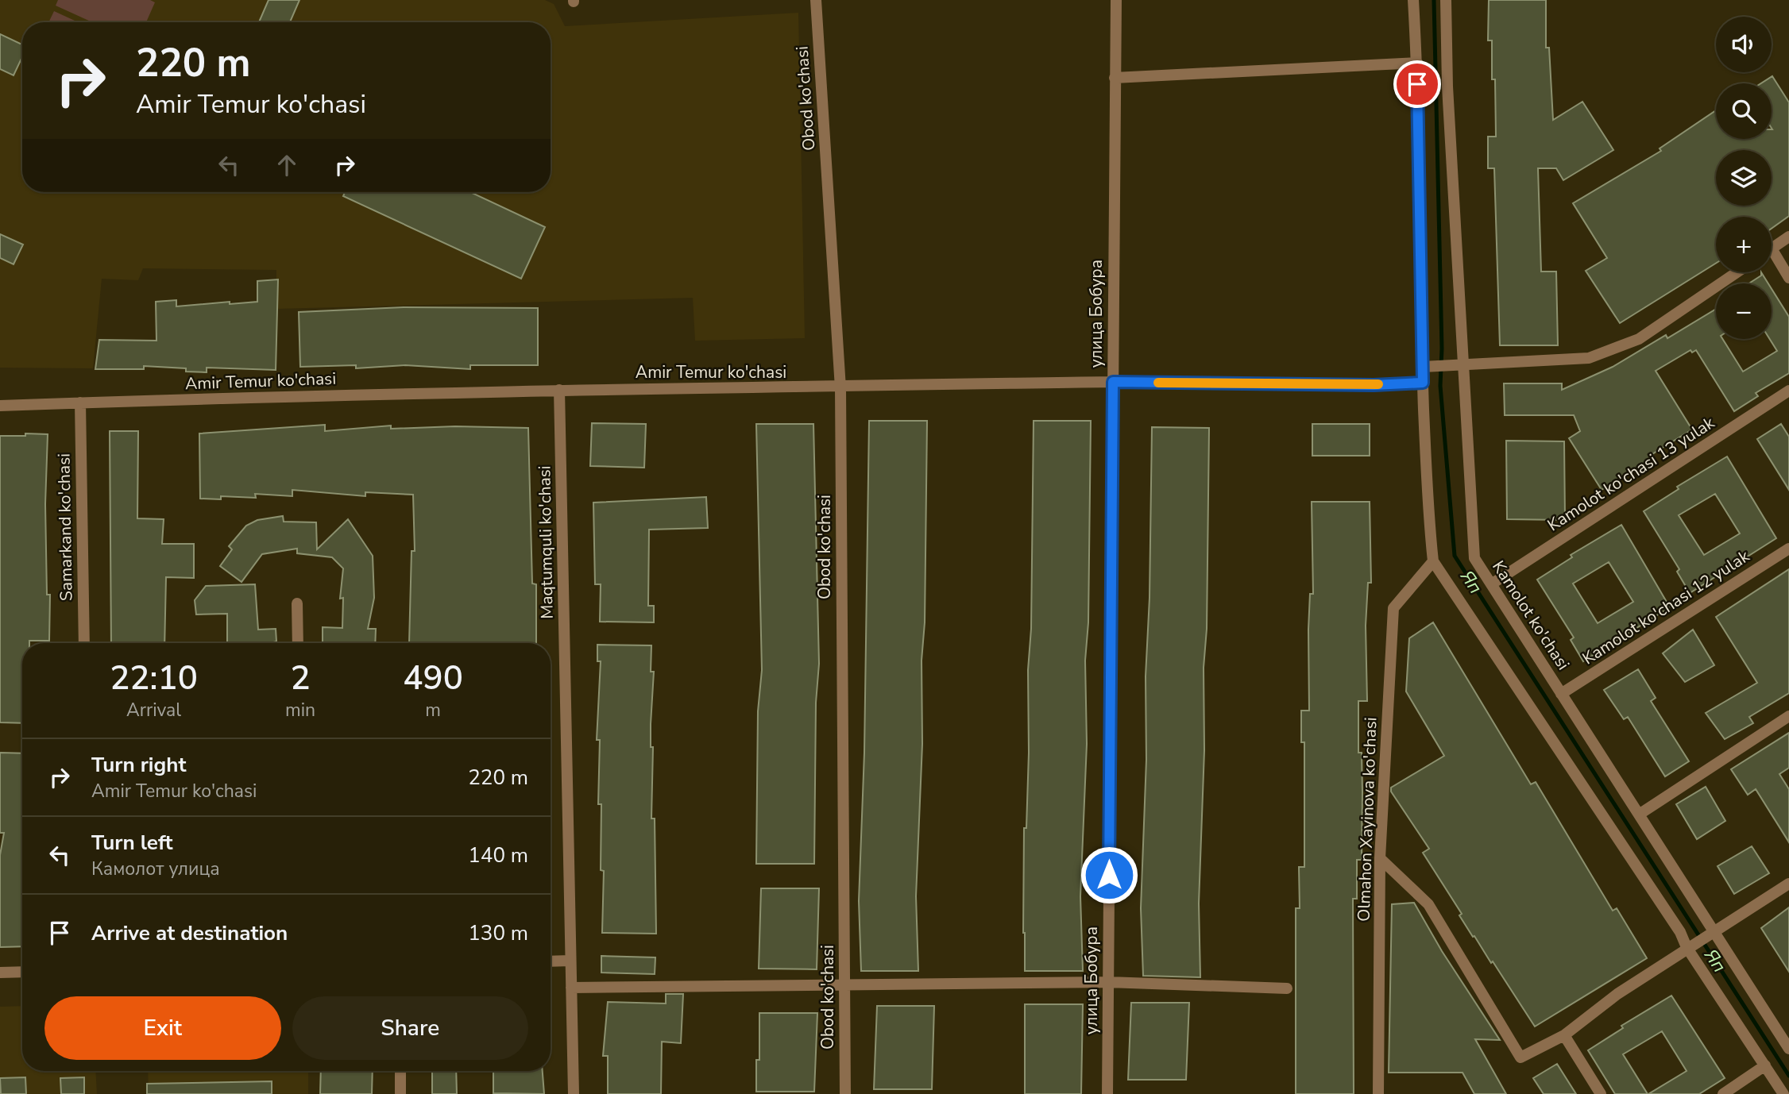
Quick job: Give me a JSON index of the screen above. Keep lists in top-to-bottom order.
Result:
{
  "streets": {
    "street": [
      "Obod ko'chasi",
      "улица Бобура",
      "Amir Temur ko'chasi",
      "Kamolot ko'chasi 13 yulak",
      "Samarkand ko'chasi",
      "Maqtumquli ko'chasi",
      "Kamolot ko'chasi 12 yulak",
      "Kamolot ko'chasi",
      "Olmahon Xayinova ko'chasi"
    ]
  },
  "crossings": [
    ["Obod ko'chasi", "Amir Temur ko'chasi"],
    ["улица Бобура", "Amir Temur ko'chasi"],
    ["Amir Temur ko'chasi", "Samarkand ko'chasi"],
    ["Amir Temur ko'chasi", "Maqtumquli ko'chasi"],
    ["Kamolot ko'chasi 13 yulak", "Kamolot ko'chasi"],
    ["Kamolot ko'chasi 12 yulak", "Kamolot ko'chasi"]
  ],
  "water": ["Яп"],
  "page": {
    "map_buttons": ["+", "−"],
    "turn": ["220 m", "Amir Temur ko'chasi"],
    "eta": [
      "22:10",
      "Arrival",
      "2",
      "min",
      "490",
      "m"
    ],
    "list": [
      {
        "name": "Turn right",
        "note": "Amir Temur ko'chasi",
        "value": "220 m"
      },
      {
        "name": "Turn left",
        "note": "Камолот улица",
        "value": "140 m"
      },
      {
        "name": "Arrive at destination",
        "value": "130 m"
      }
    ],
    "buttons": ["Exit", "Share"]
  }
}
